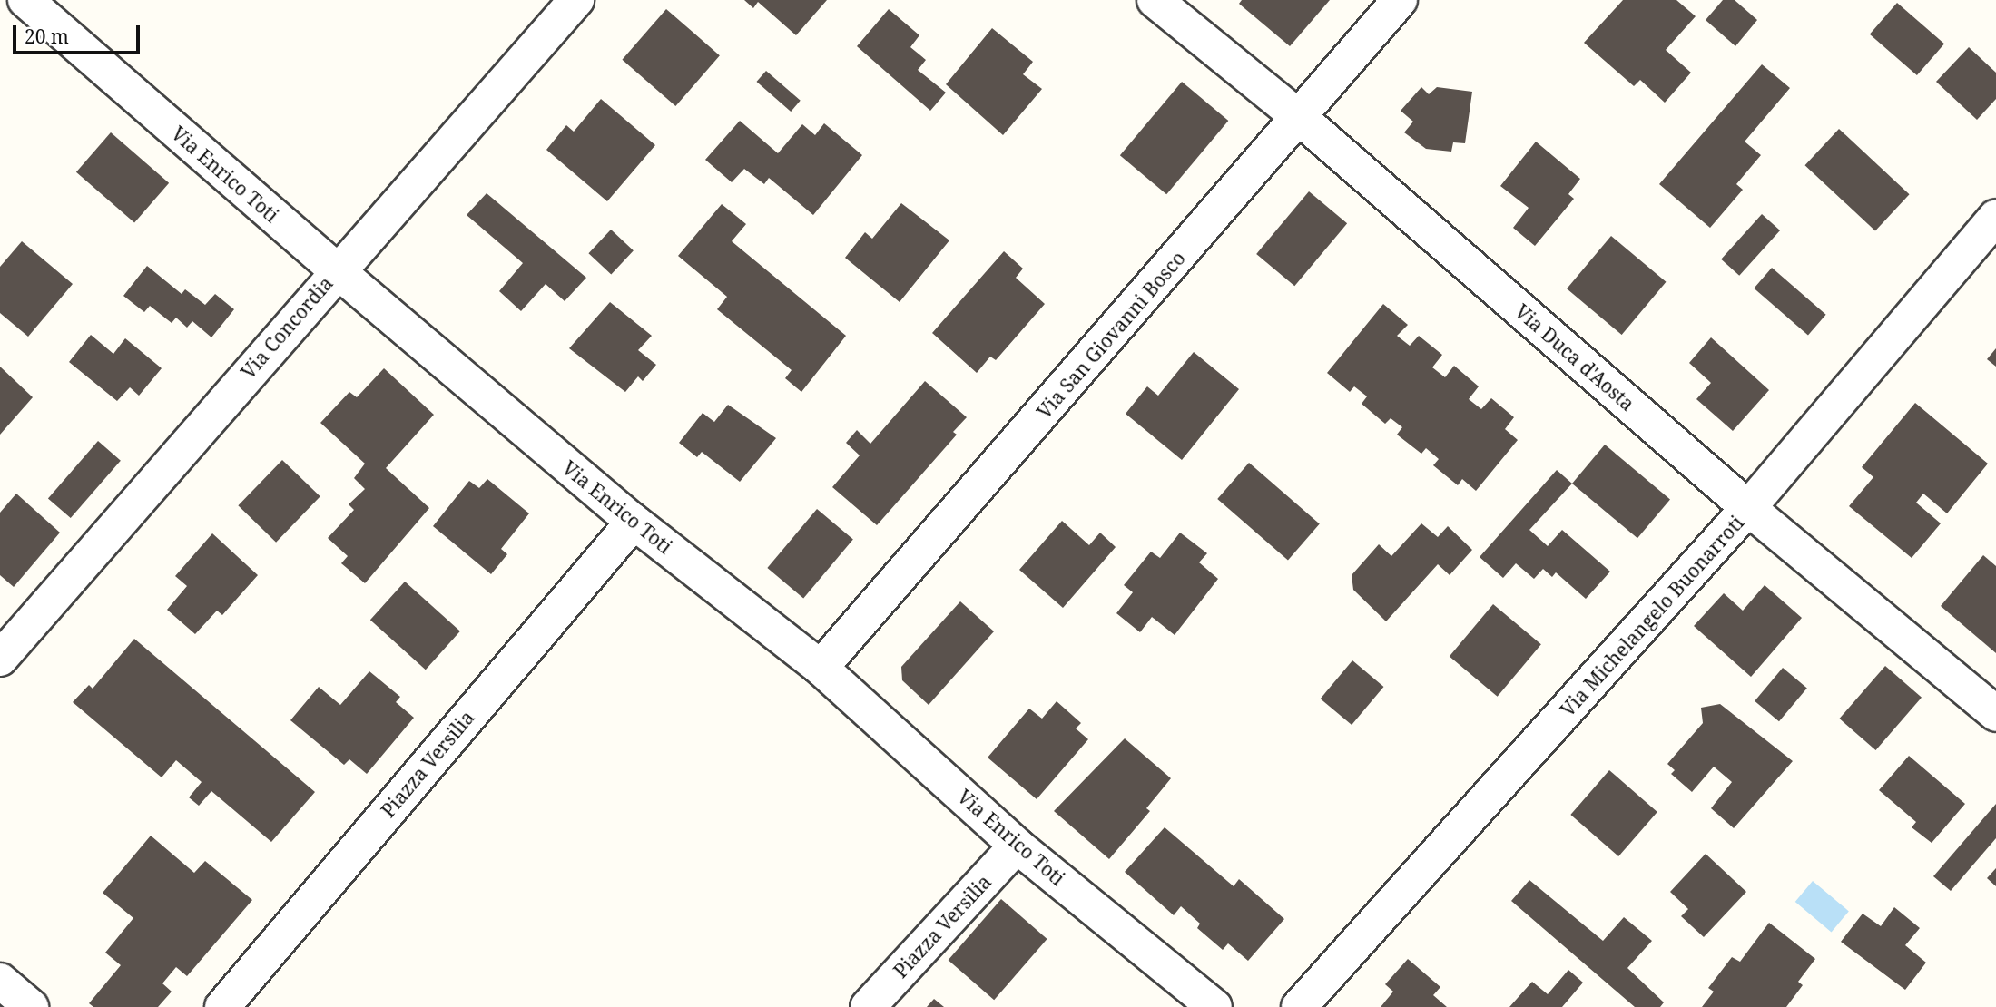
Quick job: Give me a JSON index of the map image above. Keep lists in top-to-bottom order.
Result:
{
  "streets": {
    "street": [
      "Via Enrico Toti",
      "Via Concordia",
      "Via San Giovanni Bosco",
      "Via Duca d'Aosta",
      "Via Michelangelo Buonarroti",
      "Piazza Versilia"
    ]
  },
  "crossings": [
    ["Via Enrico Toti", "Via Concordia"],
    ["Via Enrico Toti", "Via San Giovanni Bosco"],
    ["Via Enrico Toti", "Piazza Versilia"],
    ["Via San Giovanni Bosco", "Via Duca d'Aosta"],
    ["Via Duca d'Aosta", "Via Michelangelo Buonarroti"]
  ],
  "scale_bar": "20 m"
}
